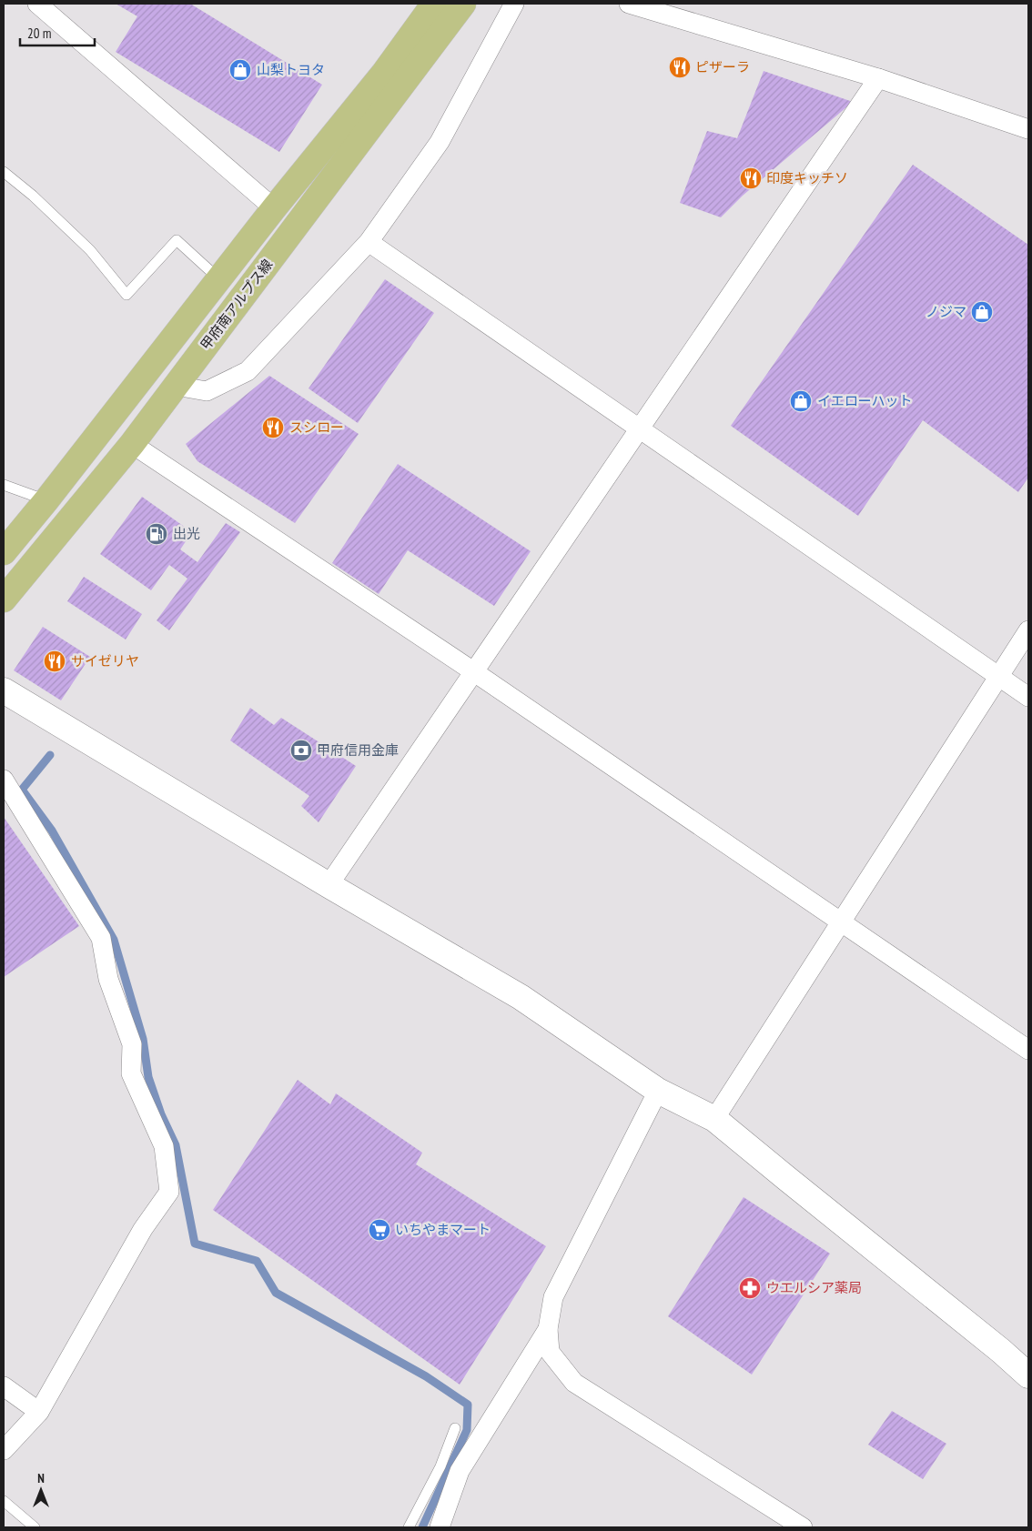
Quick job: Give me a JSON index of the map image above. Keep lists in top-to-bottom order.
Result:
{
  "streets": {
    "main road": ["甲府南アルプス線"]
  },
  "places": {
    "restaurant": [
      "ピザーラ",
      "印度キッチソ",
      "スシロー",
      "サイゼリヤ"
    ],
    "shop": ["山梨トヨタ", "ノジマ", "イエローハット"],
    "fuel station": ["出光"],
    "bank": ["甲府信用金庫"],
    "supermarket": ["いちやまマート"],
    "pharmacy": ["ウエルシア薬局"]
  },
  "scale_bar": "20 m",
  "north": "top"
}
